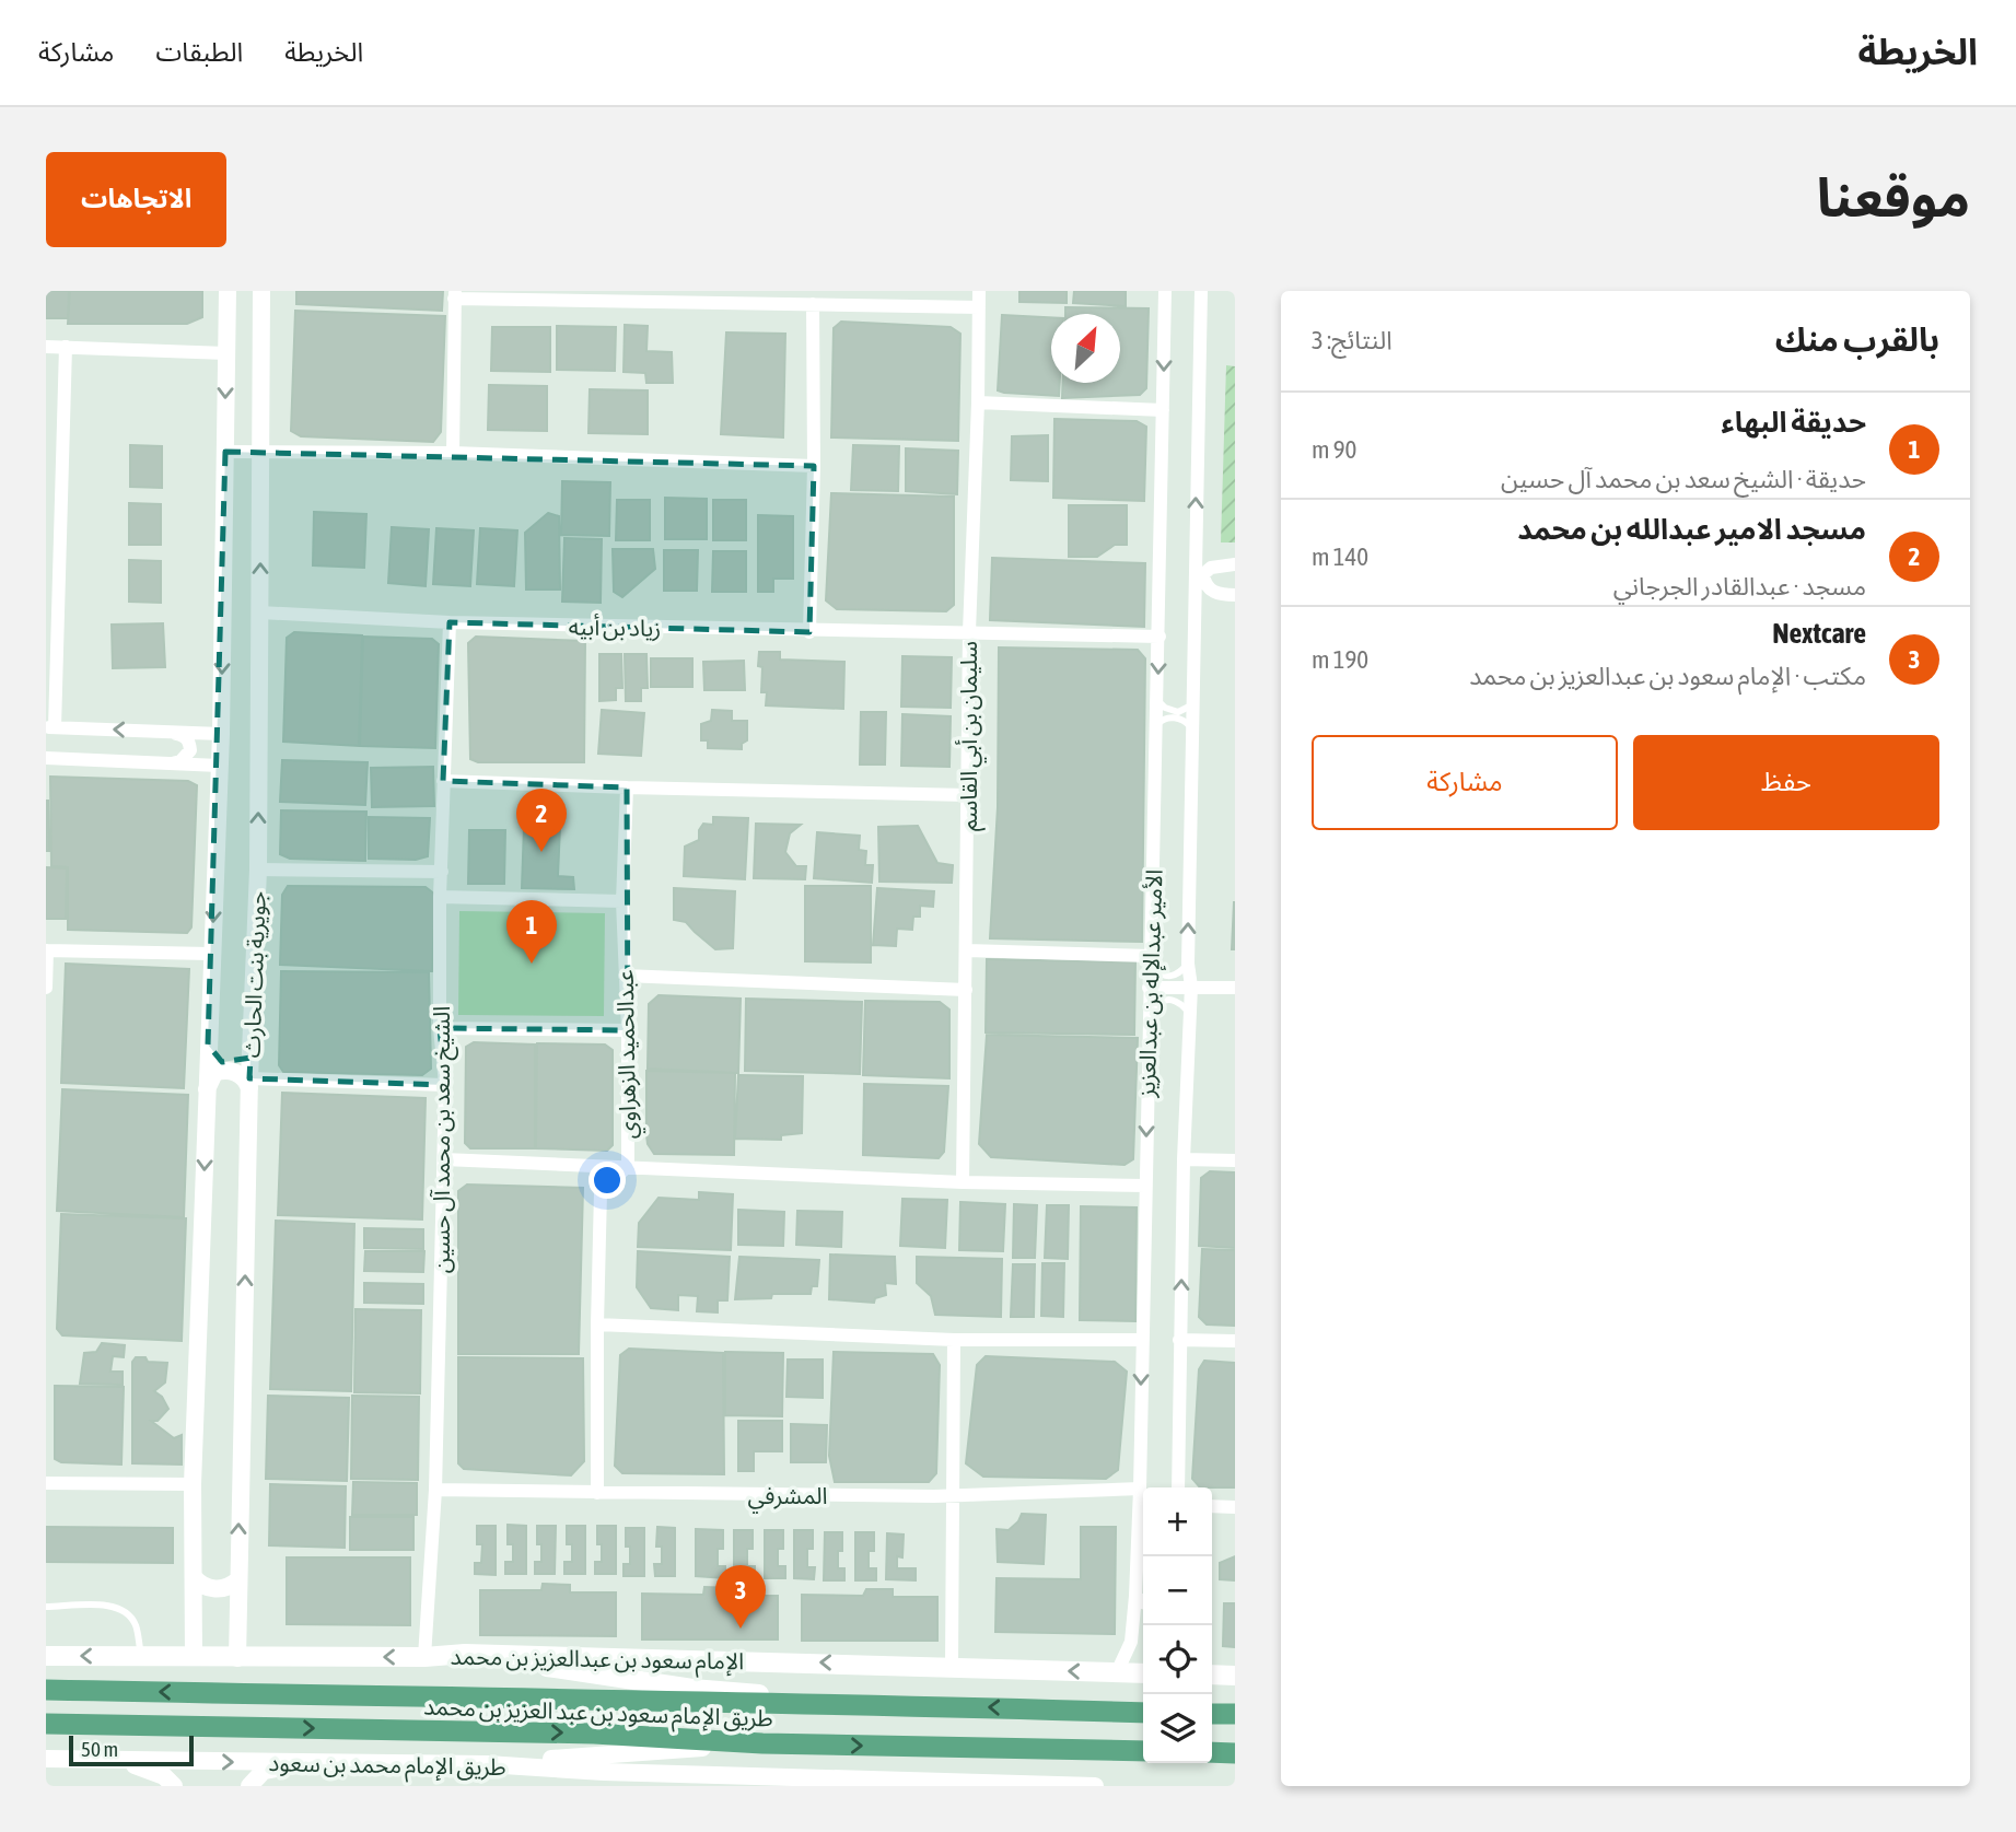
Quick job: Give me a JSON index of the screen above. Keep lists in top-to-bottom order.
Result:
{
  "streets": {
    "main road": ["الإمام سعود بن عبدالعزيز بن محمد", "طريق الإمام سعود بن عبد العزيز بن محمد"],
    "street": [
      "زياد بن أبيه",
      "سليمان بن أبي القاسم",
      "جويرية بنت الحارث",
      "الأمير عبدالإله بن عبدالعزيز",
      "عبدالحميد الزهراوي",
      "الشيخ سعد بن محمد آل حسين",
      "المشرفي",
      "طريق الإمام محمد بن سعود"
    ]
  },
  "crossings": [
    ["زياد بن أبيه", "سليمان بن أبي القاسم"],
    ["زياد بن أبيه", "جويرية بنت الحارث"],
    ["زياد بن أبيه", "الأمير عبدالإله بن عبدالعزيز"],
    ["زياد بن أبيه", "الشيخ سعد بن محمد آل حسين"],
    ["جويرية بنت الحارث", "الإمام سعود بن عبدالعزيز بن محمد"],
    ["الأمير عبدالإله بن عبدالعزيز", "المشرفي"],
    ["الأمير عبدالإله بن عبدالعزيز", "الإمام سعود بن عبدالعزيز بن محمد"],
    ["عبدالحميد الزهراوي", "المشرفي"],
    ["الشيخ سعد بن محمد آل حسين", "المشرفي"],
    ["الشيخ سعد بن محمد آل حسين", "الإمام سعود بن عبدالعزيز بن محمد"]
  ],
  "scale_bar": "50 m",
  "north": "top right",
  "page": {
    "header": "الخريطة",
    "nav": ["الخريطة", "الطبقات", "مشاركة"],
    "title": "موقعنا",
    "buttons": [
      "الاتجاهات",
      ["حفظ", "مشاركة"]
    ],
    "heading": ["بالقرب منك", "النتائج: 3"],
    "list": [
      {
        "mark": "1",
        "name": "حديقة البهاء",
        "note": "حديقة · الشيخ سعد بن محمد آل حسين",
        "value": "90 m"
      },
      {
        "mark": "2",
        "name": "مسجد الامير عبدالله بن محمد",
        "note": "مسجد · عبدالقادر الجرجاني",
        "value": "140 m"
      },
      {
        "mark": "3",
        "name": "Nextcare",
        "note": "مكتب · الإمام سعود بن عبدالعزيز بن محمد",
        "value": "190 m"
      }
    ],
    "pins": ["2", "1", "3"],
    "map_buttons": ["+", "−"],
    "scale": "50 m"
  }
}
